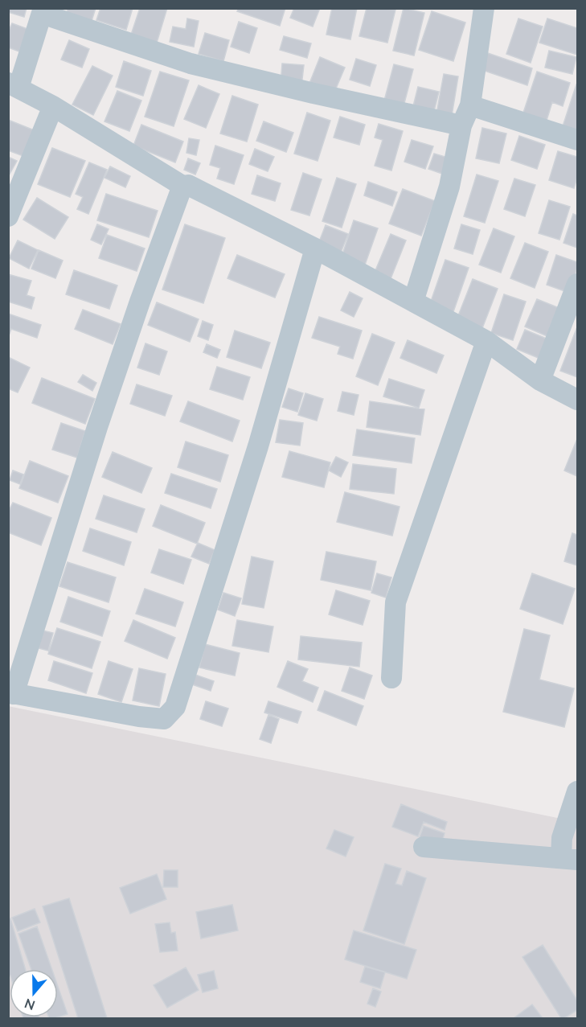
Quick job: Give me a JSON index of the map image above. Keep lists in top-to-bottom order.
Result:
{
  "north": "bottom"
}
